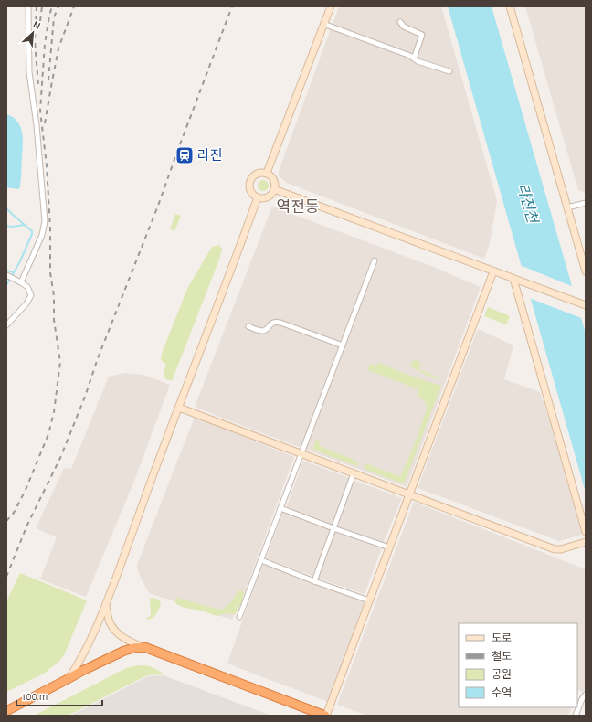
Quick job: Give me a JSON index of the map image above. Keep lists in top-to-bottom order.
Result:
{
  "districts": ["역전동"],
  "water": ["라진천"],
  "places": {
    "station": ["라진"]
  },
  "legend": [
    "도로",
    "철도",
    "공원",
    "수역"
  ],
  "scale_bar": "100 m",
  "north": "top right"
}
